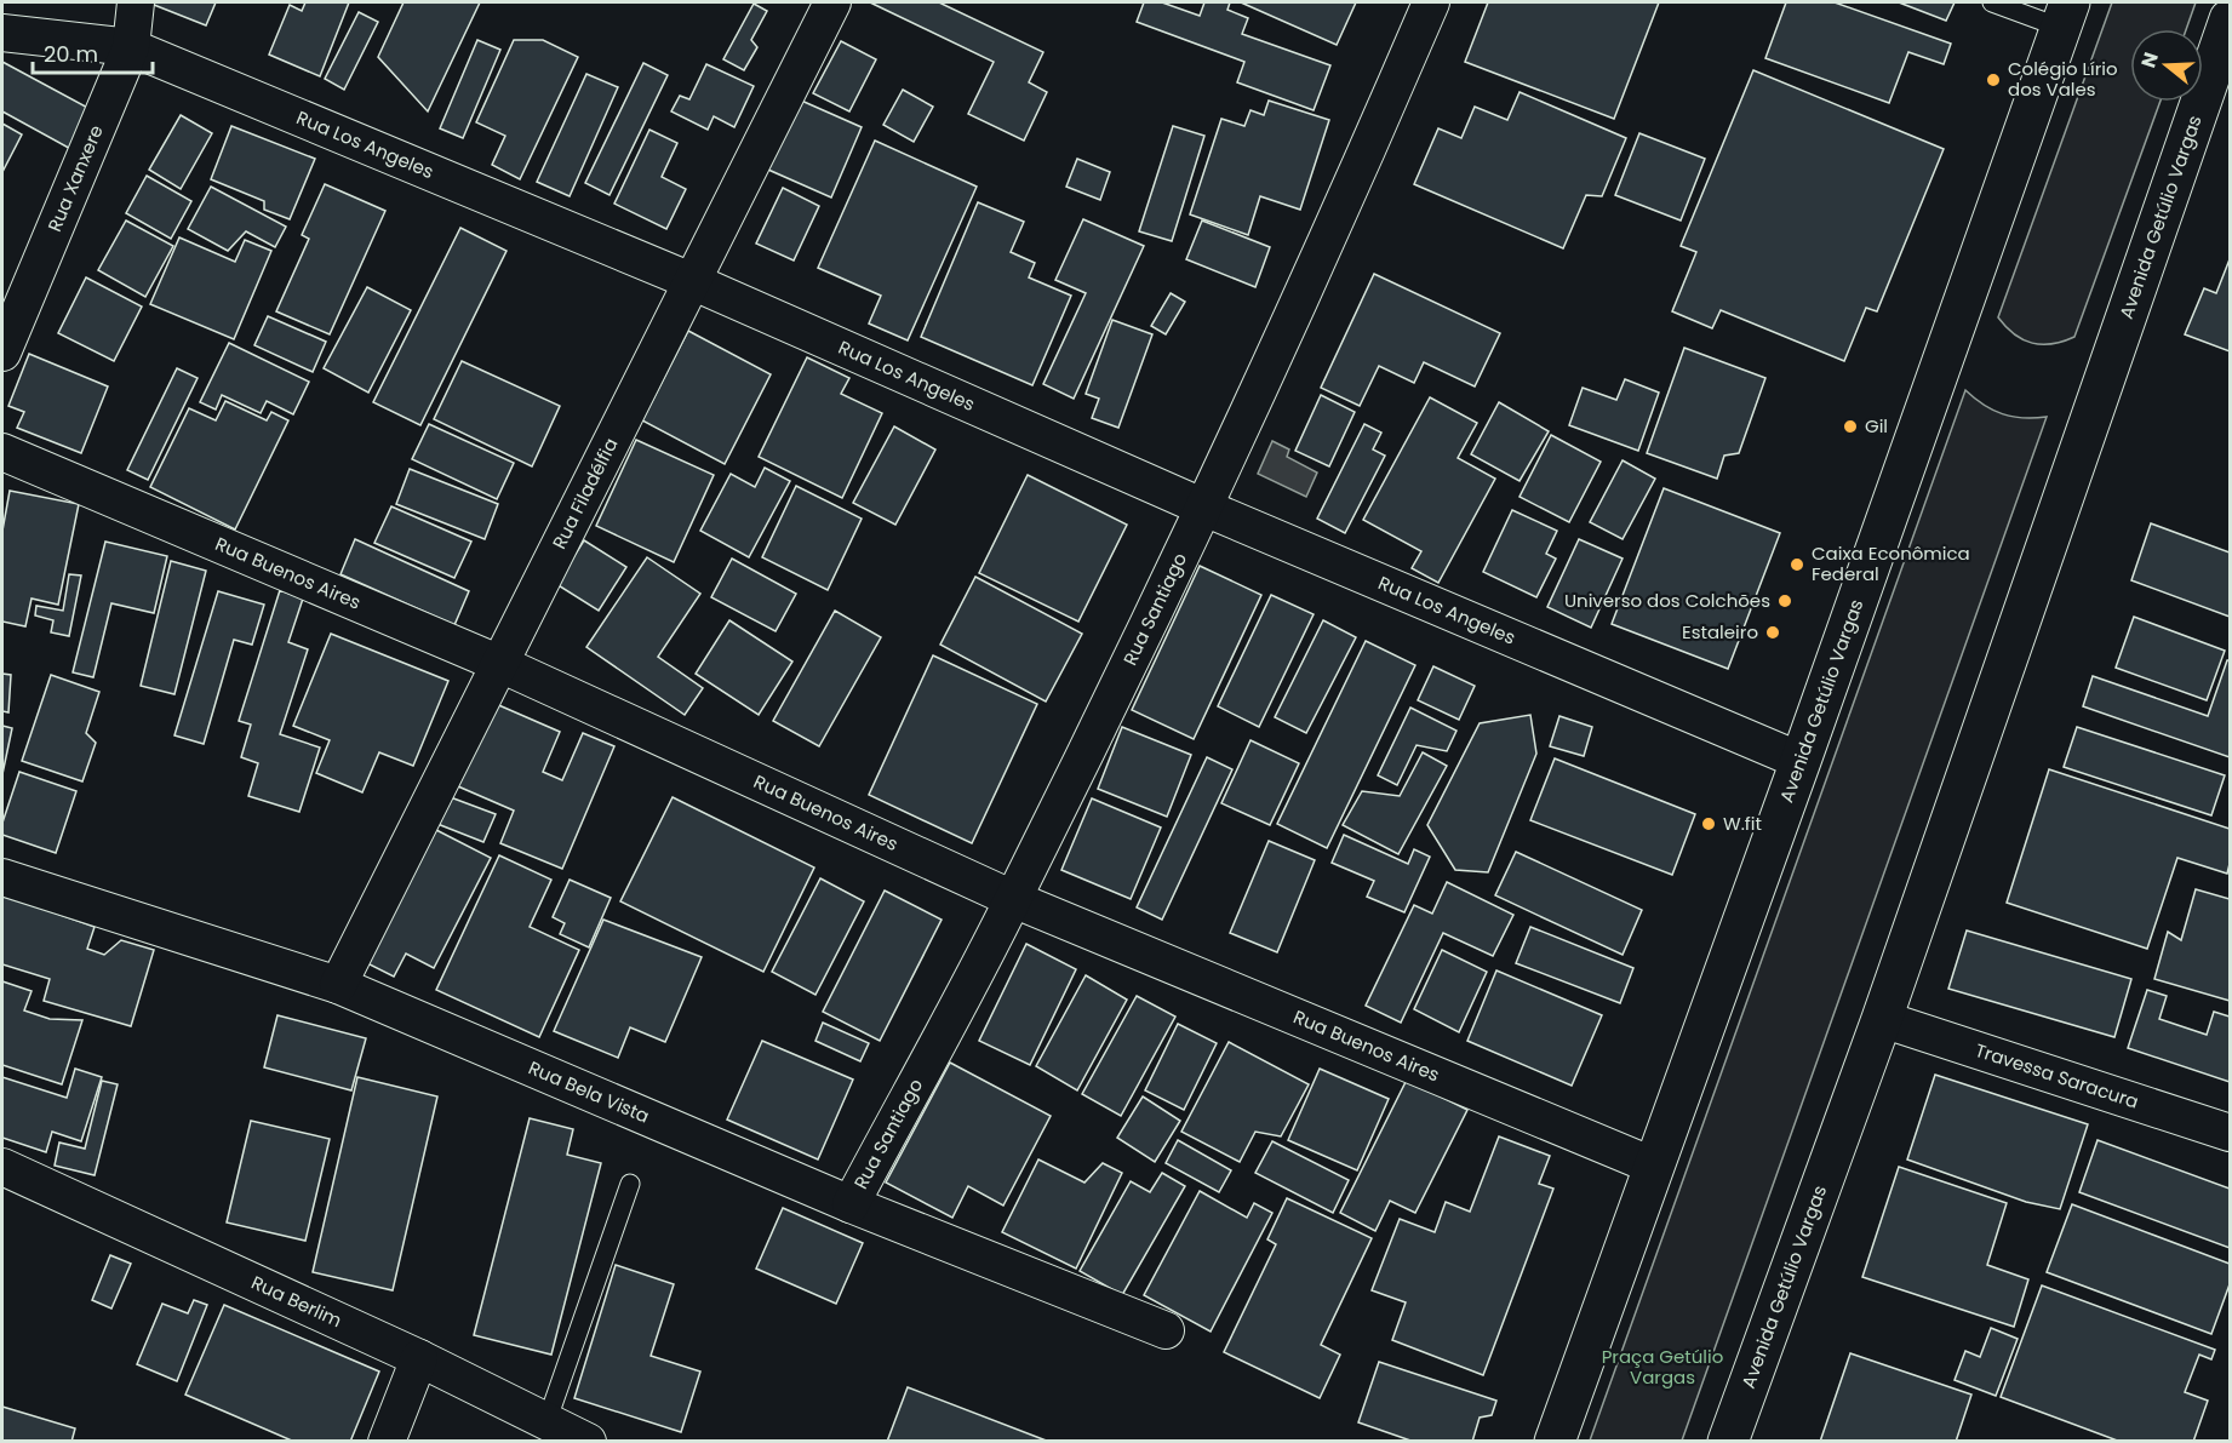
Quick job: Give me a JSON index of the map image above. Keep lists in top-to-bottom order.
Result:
{
  "streets": {
    "main road": ["Avenida Getúlio Vargas"],
    "street": [
      "Rua Los Angeles",
      "Rua Xanxere",
      "Rua Filadélfia",
      "Rua Buenos Aires",
      "Rua Santiago",
      "Travessa Saracura",
      "Rua Bela Vista",
      "Rua Berlim"
    ]
  },
  "crossings": [
    ["Rua Los Angeles", "Rua Xanxere"],
    ["Rua Los Angeles", "Avenida Getúlio Vargas"],
    ["Rua Los Angeles", "Rua Filadélfia"],
    ["Rua Los Angeles", "Rua Santiago"],
    ["Avenida Getúlio Vargas", "Rua Buenos Aires"],
    ["Avenida Getúlio Vargas", "Travessa Saracura"],
    ["Rua Filadélfia", "Rua Buenos Aires"],
    ["Rua Filadélfia", "Rua Bela Vista"],
    ["Rua Buenos Aires", "Rua Santiago"],
    ["Rua Santiago", "Rua Bela Vista"]
  ],
  "parks": ["Praça Getúlio Vargas"],
  "places": [
    "Colégio Lírio dos Vales",
    "Gil",
    "Caixa Econômica Federal",
    "Universo dos Colchões",
    "Estaleiro",
    "W.fit"
  ],
  "scale_bar": "20 m",
  "north": "left"
}
